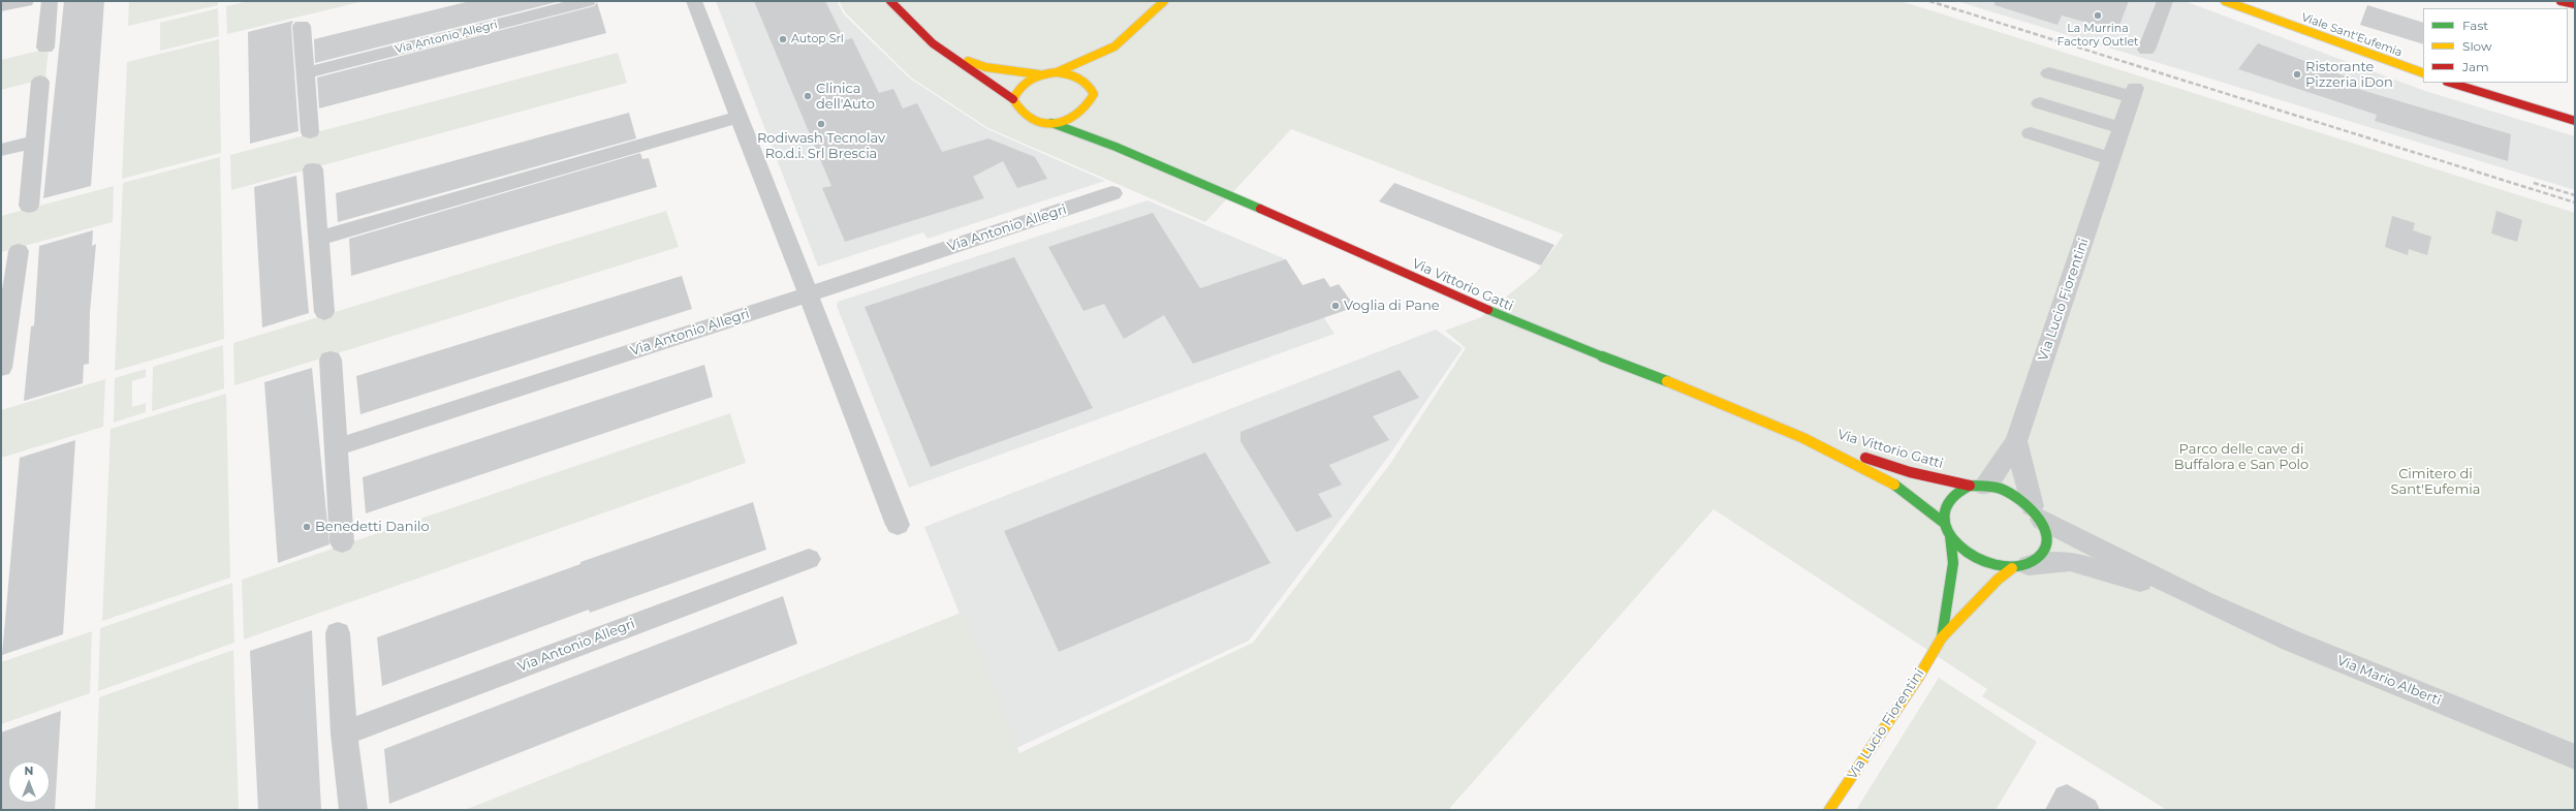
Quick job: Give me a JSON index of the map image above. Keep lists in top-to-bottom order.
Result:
{
  "streets": {
    "street": [
      "Viale Sant'Eufemia",
      "Via Antonio Allegri",
      "Via Vittorio Gatti",
      "Via Lucio Fiorentini",
      "Via Mario Alberti"
    ]
  },
  "crossings": [
    ["Via Vittorio Gatti", "Via Lucio Fiorentini"],
    ["Via Vittorio Gatti", "Via Mario Alberti"],
    ["Via Lucio Fiorentini", "Via Mario Alberti"]
  ],
  "parks": ["Parco delle cave di Buffalora e San Polo", "Cimitero di Sant'Eufemia"],
  "places": [
    "La Murrina Factory Outlet",
    "Autop Srl",
    "Ristorante Pizzeria iDon",
    "Clinica dell'Auto",
    "Rodiwash Tecnolav Ro.d.i. Srl Brescia",
    "Voglia di Pane",
    "Benedetti Danilo"
  ],
  "legend": ["Fast", "Slow", "Jam"],
  "north": "top"
}
